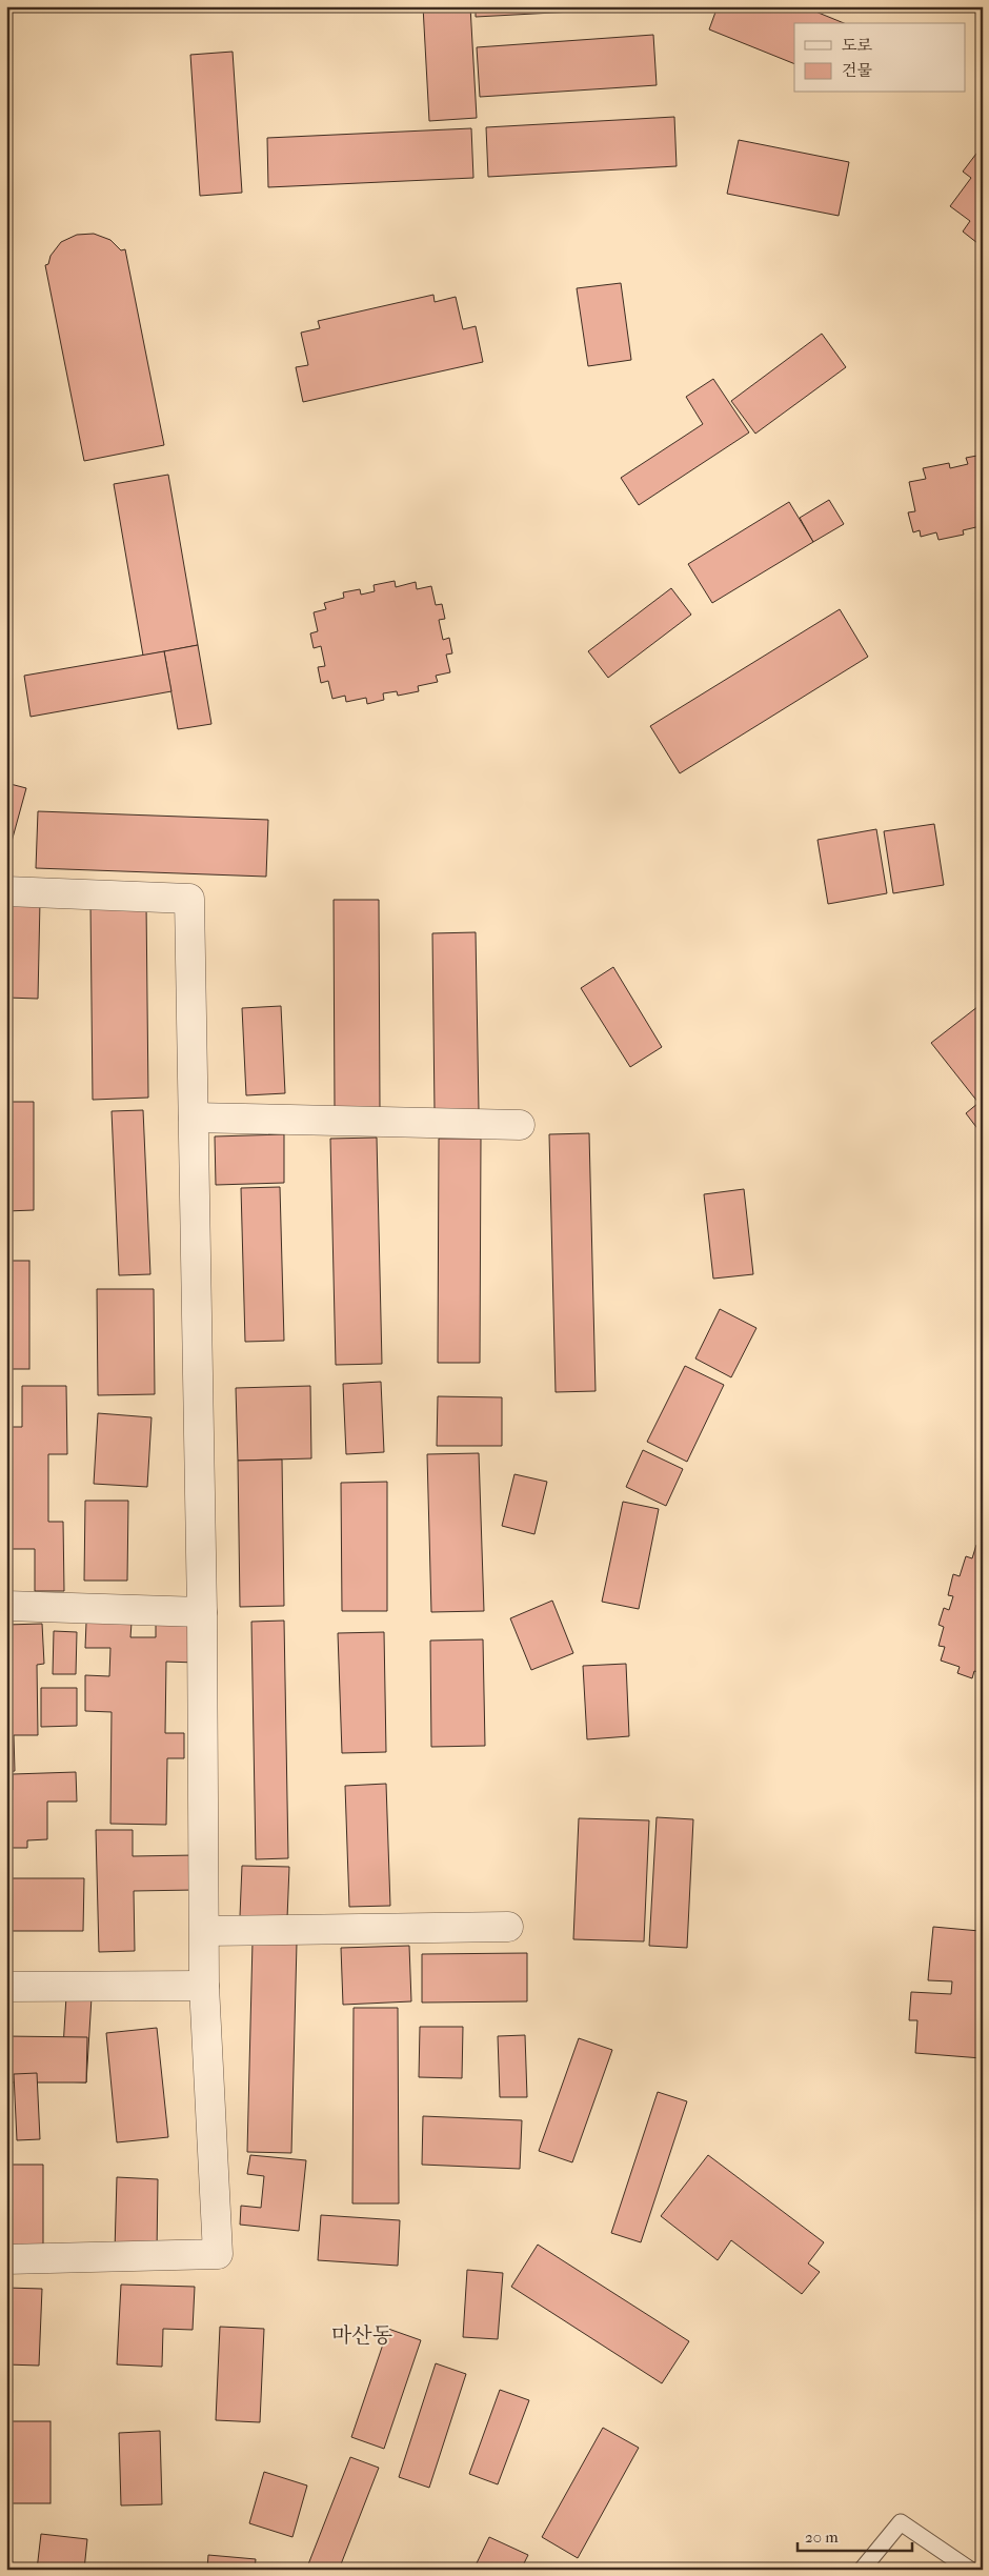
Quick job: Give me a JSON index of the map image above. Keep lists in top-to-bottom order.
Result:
{
  "districts": ["마산동"],
  "legend": ["도로", "건물"],
  "scale_bar": "20 m"
}
